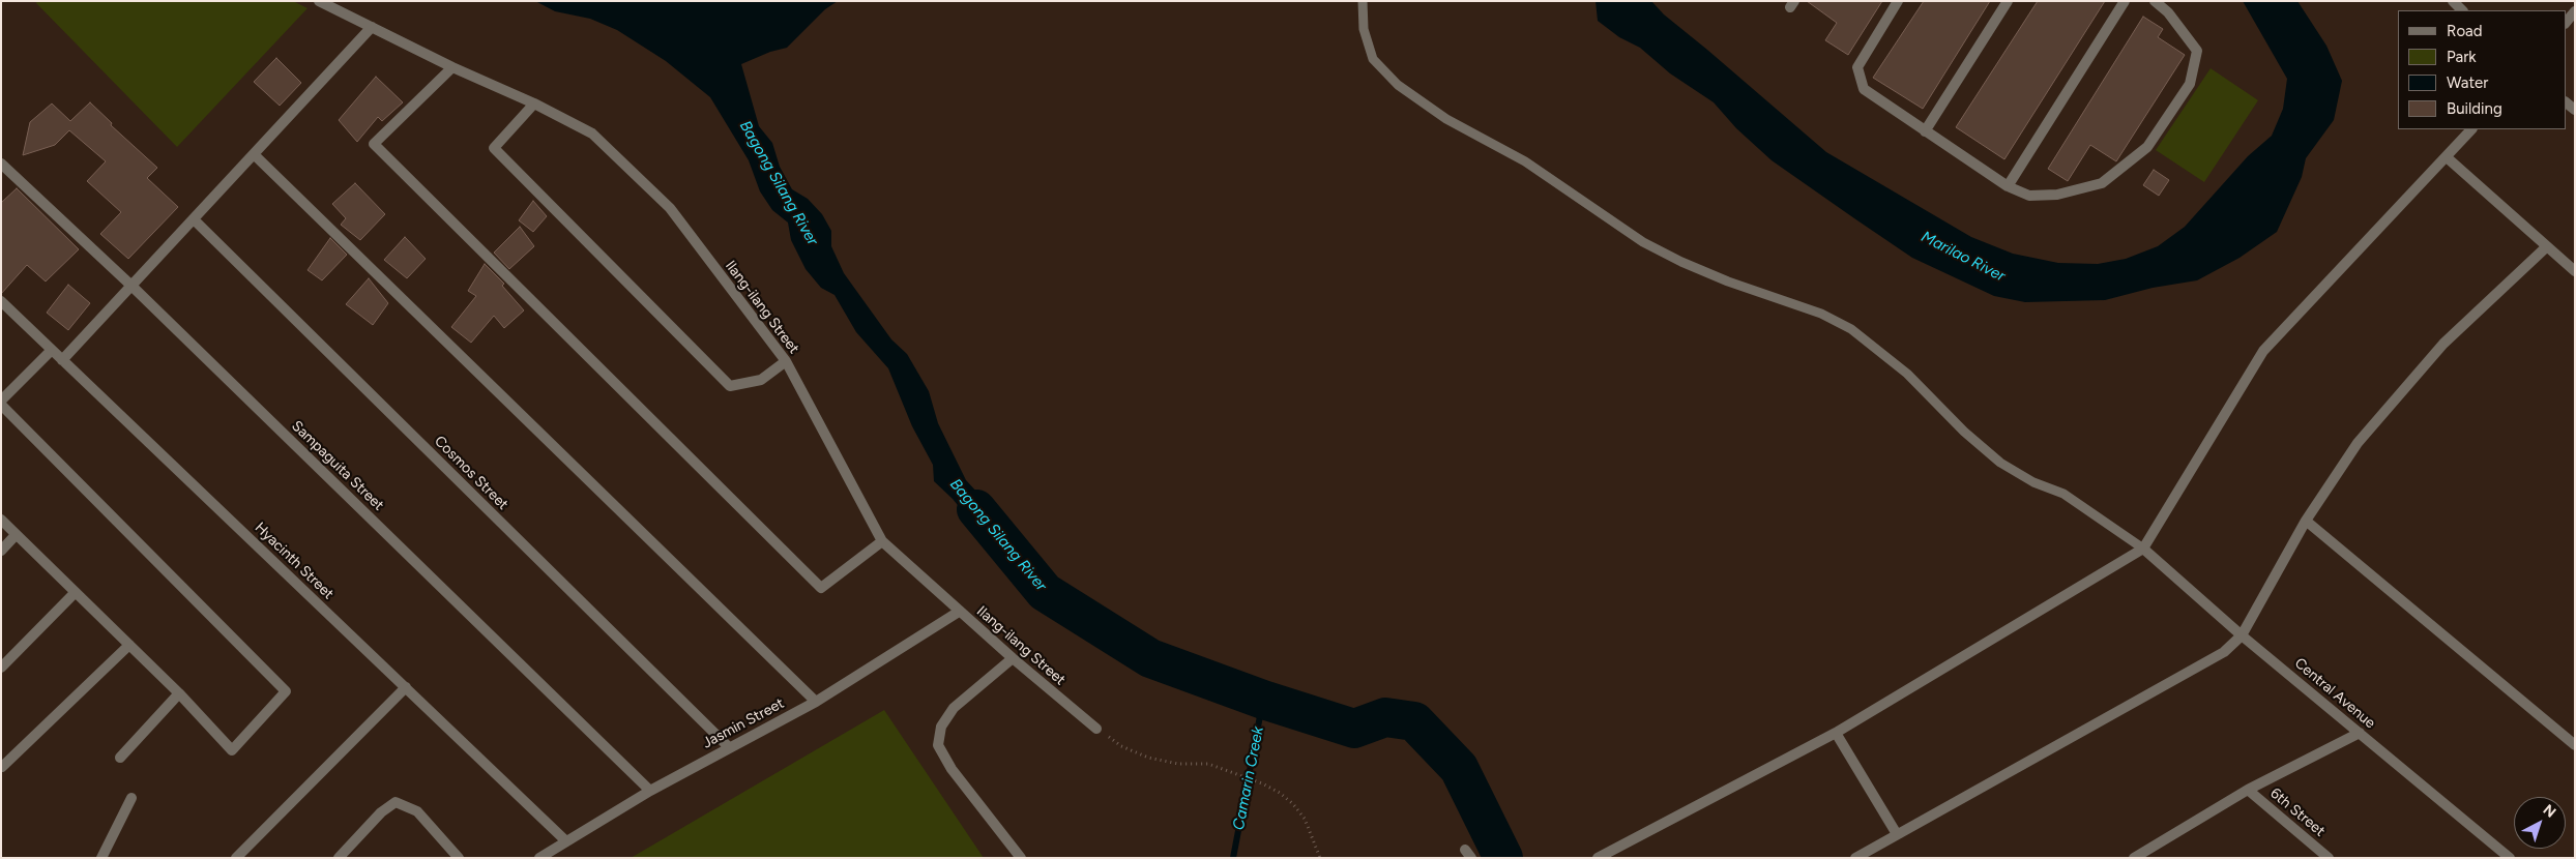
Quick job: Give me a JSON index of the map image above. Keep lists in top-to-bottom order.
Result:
{
  "streets": {
    "street": [
      "Ilang-ilang Street",
      "Sampaguita Street",
      "Cosmos Street",
      "Hyacinth Street",
      "Central Avenue",
      "Jasmin Street",
      "6th Street"
    ]
  },
  "crossings": [
    ["Ilang-ilang Street", "Jasmin Street"],
    ["Sampaguita Street", "Jasmin Street"],
    ["Cosmos Street", "Jasmin Street"],
    ["Hyacinth Street", "Jasmin Street"]
  ],
  "water": ["Bagong Silang River", "Marilao River", "Camarin Creek"],
  "legend": [
    "Road",
    "Park",
    "Water",
    "Building"
  ],
  "north": "top right"
}
